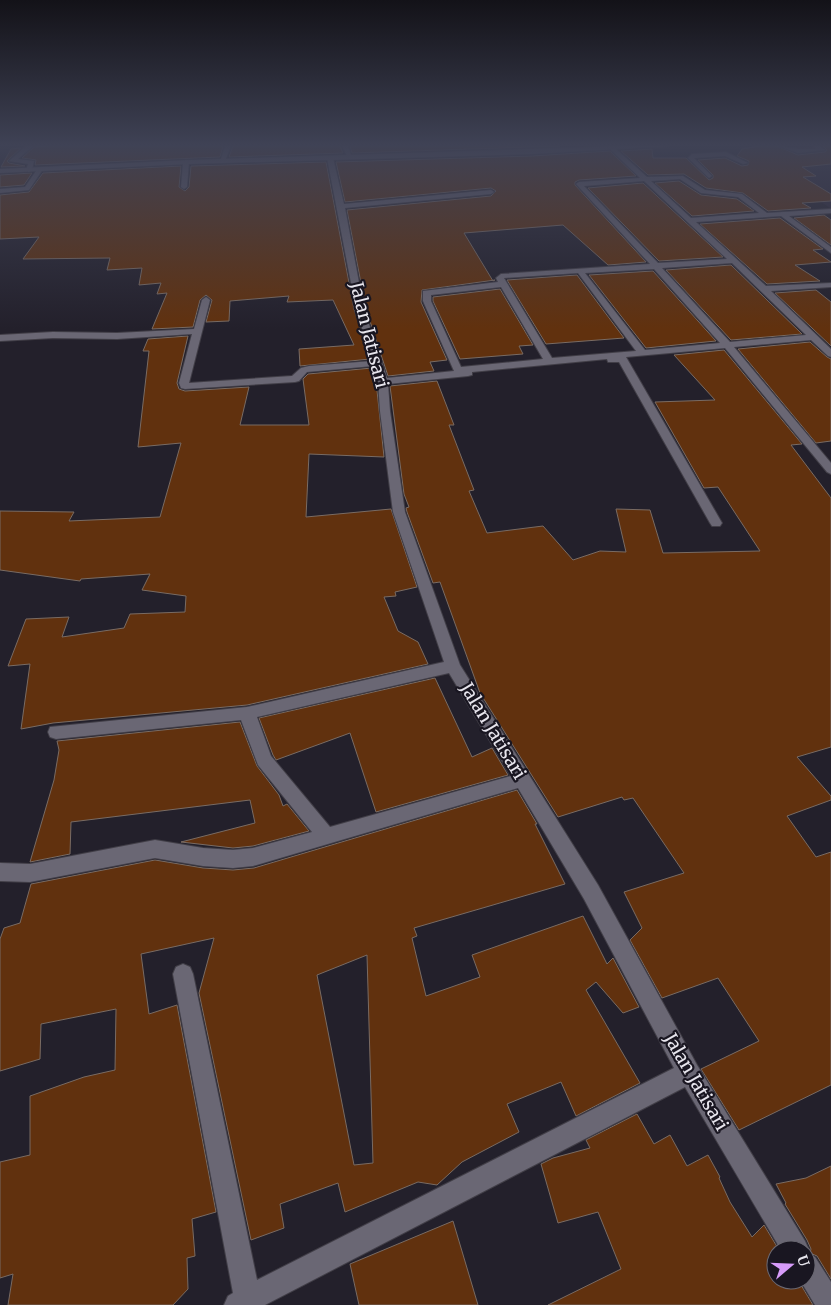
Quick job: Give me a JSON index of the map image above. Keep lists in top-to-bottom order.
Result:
{
  "streets": {
    "street": ["Jalan Jatisari"]
  },
  "north": "right"
}
